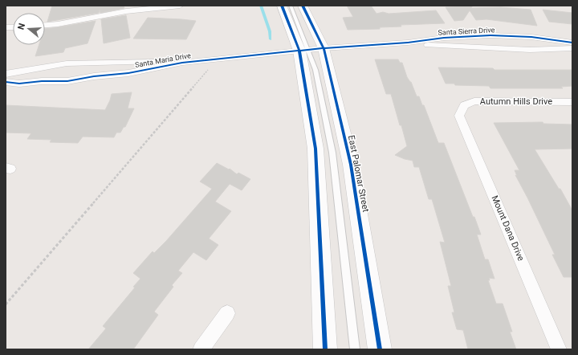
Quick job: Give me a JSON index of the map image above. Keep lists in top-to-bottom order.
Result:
{
  "streets": {
    "main road": ["East Palomar Street"],
    "street": [
      "Santa Sierra Drive",
      "Santa Maria Drive",
      "Autumn Hills Drive",
      "Mount Dana Drive"
    ]
  },
  "crossings": [
    ["Santa Sierra Drive", "Santa Maria Drive"],
    ["Santa Sierra Drive", "East Palomar Street"],
    ["Santa Maria Drive", "East Palomar Street"],
    ["Autumn Hills Drive", "Mount Dana Drive"]
  ],
  "north": "left"
}
